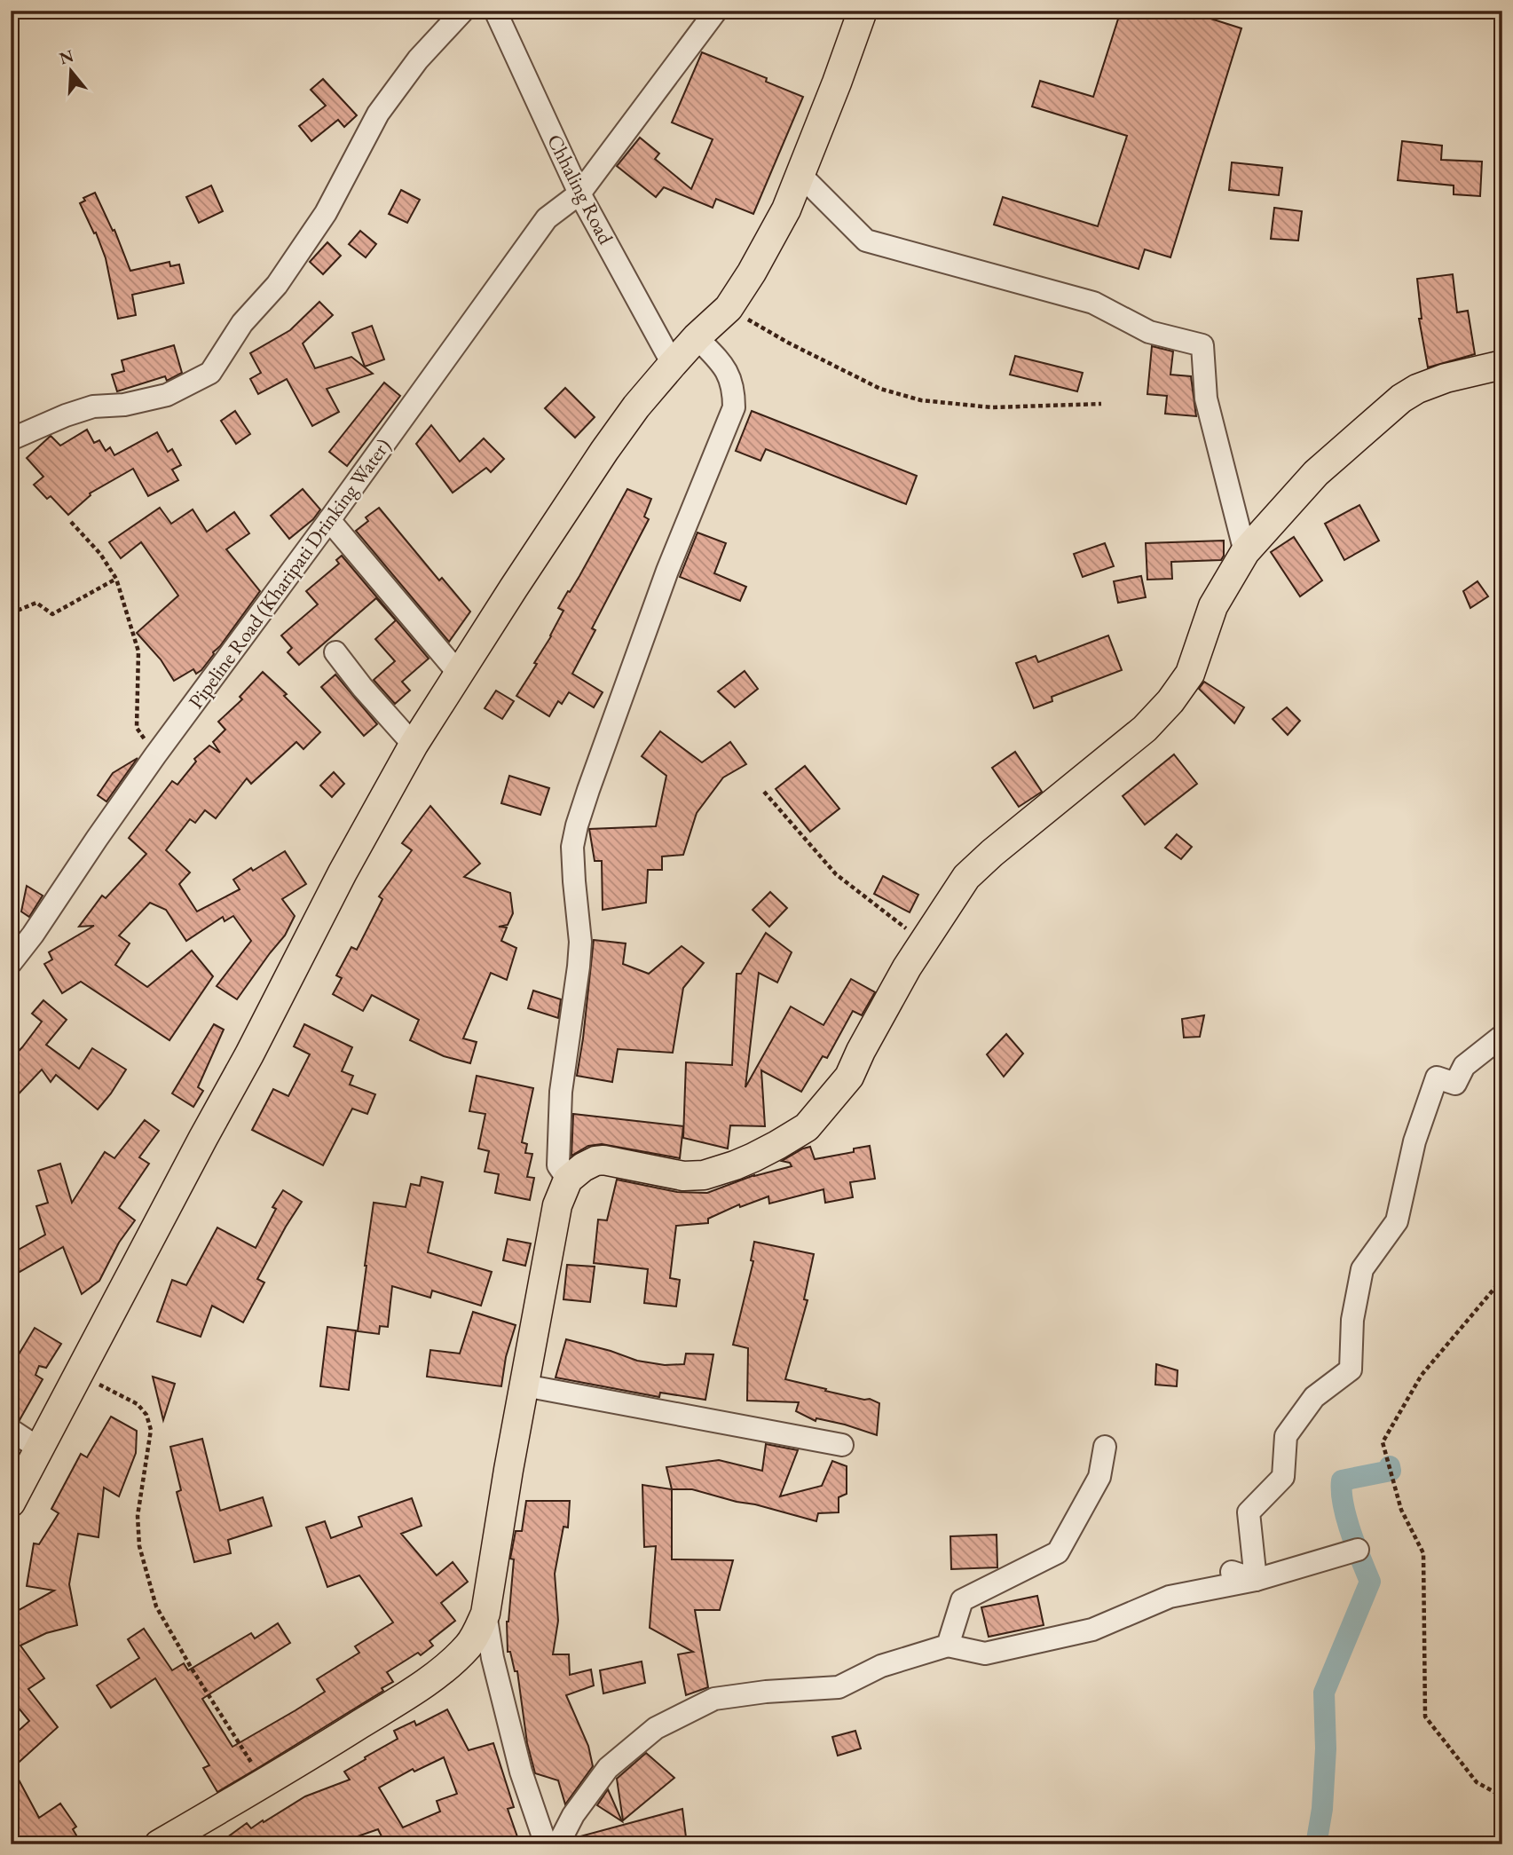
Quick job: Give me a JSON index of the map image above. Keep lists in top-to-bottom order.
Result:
{
  "streets": {
    "street": ["Chhaling Road", "Pipeline Road (Kharipati Drinking Water)"]
  },
  "crossings": [
    ["Chhaling Road", "Pipeline Road (Kharipati Drinking Water)"]
  ],
  "north": "top"
}
